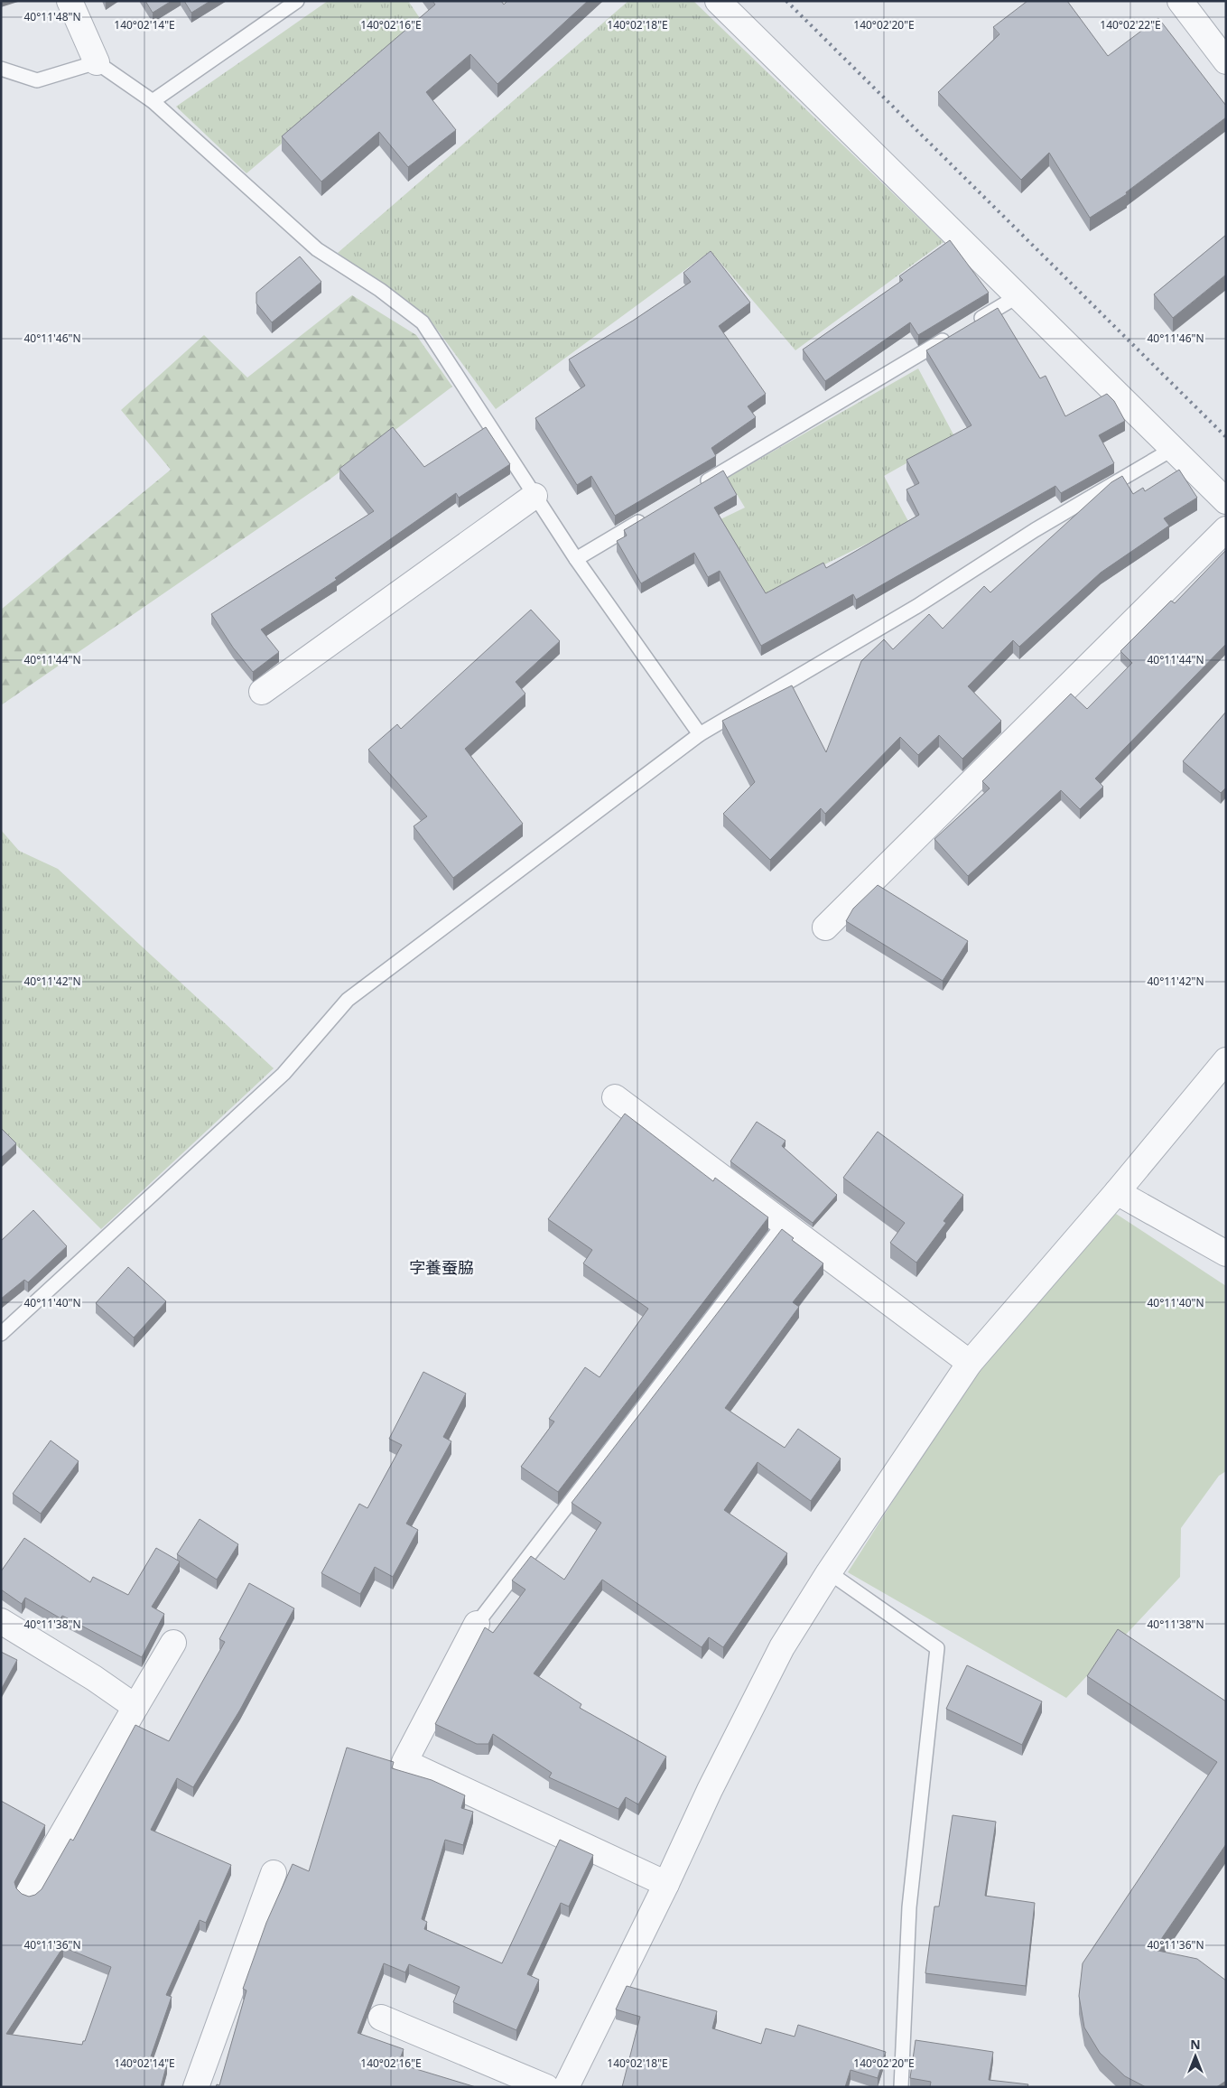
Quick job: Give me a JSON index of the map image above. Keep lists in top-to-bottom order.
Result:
{
  "districts": ["字養蚕脇"],
  "north": "top",
  "coordinates": [
    "40°11'48\"N",
    "140°02'14\"E",
    "140°02'16\"E",
    "140°02'18\"E",
    "140°02'20\"E",
    "140°02'22\"E",
    "40°11'46\"N",
    "40°11'44\"N",
    "40°11'42\"N",
    "40°11'40\"N",
    "40°11'38\"N",
    "40°11'36\"N"
  ]
}
